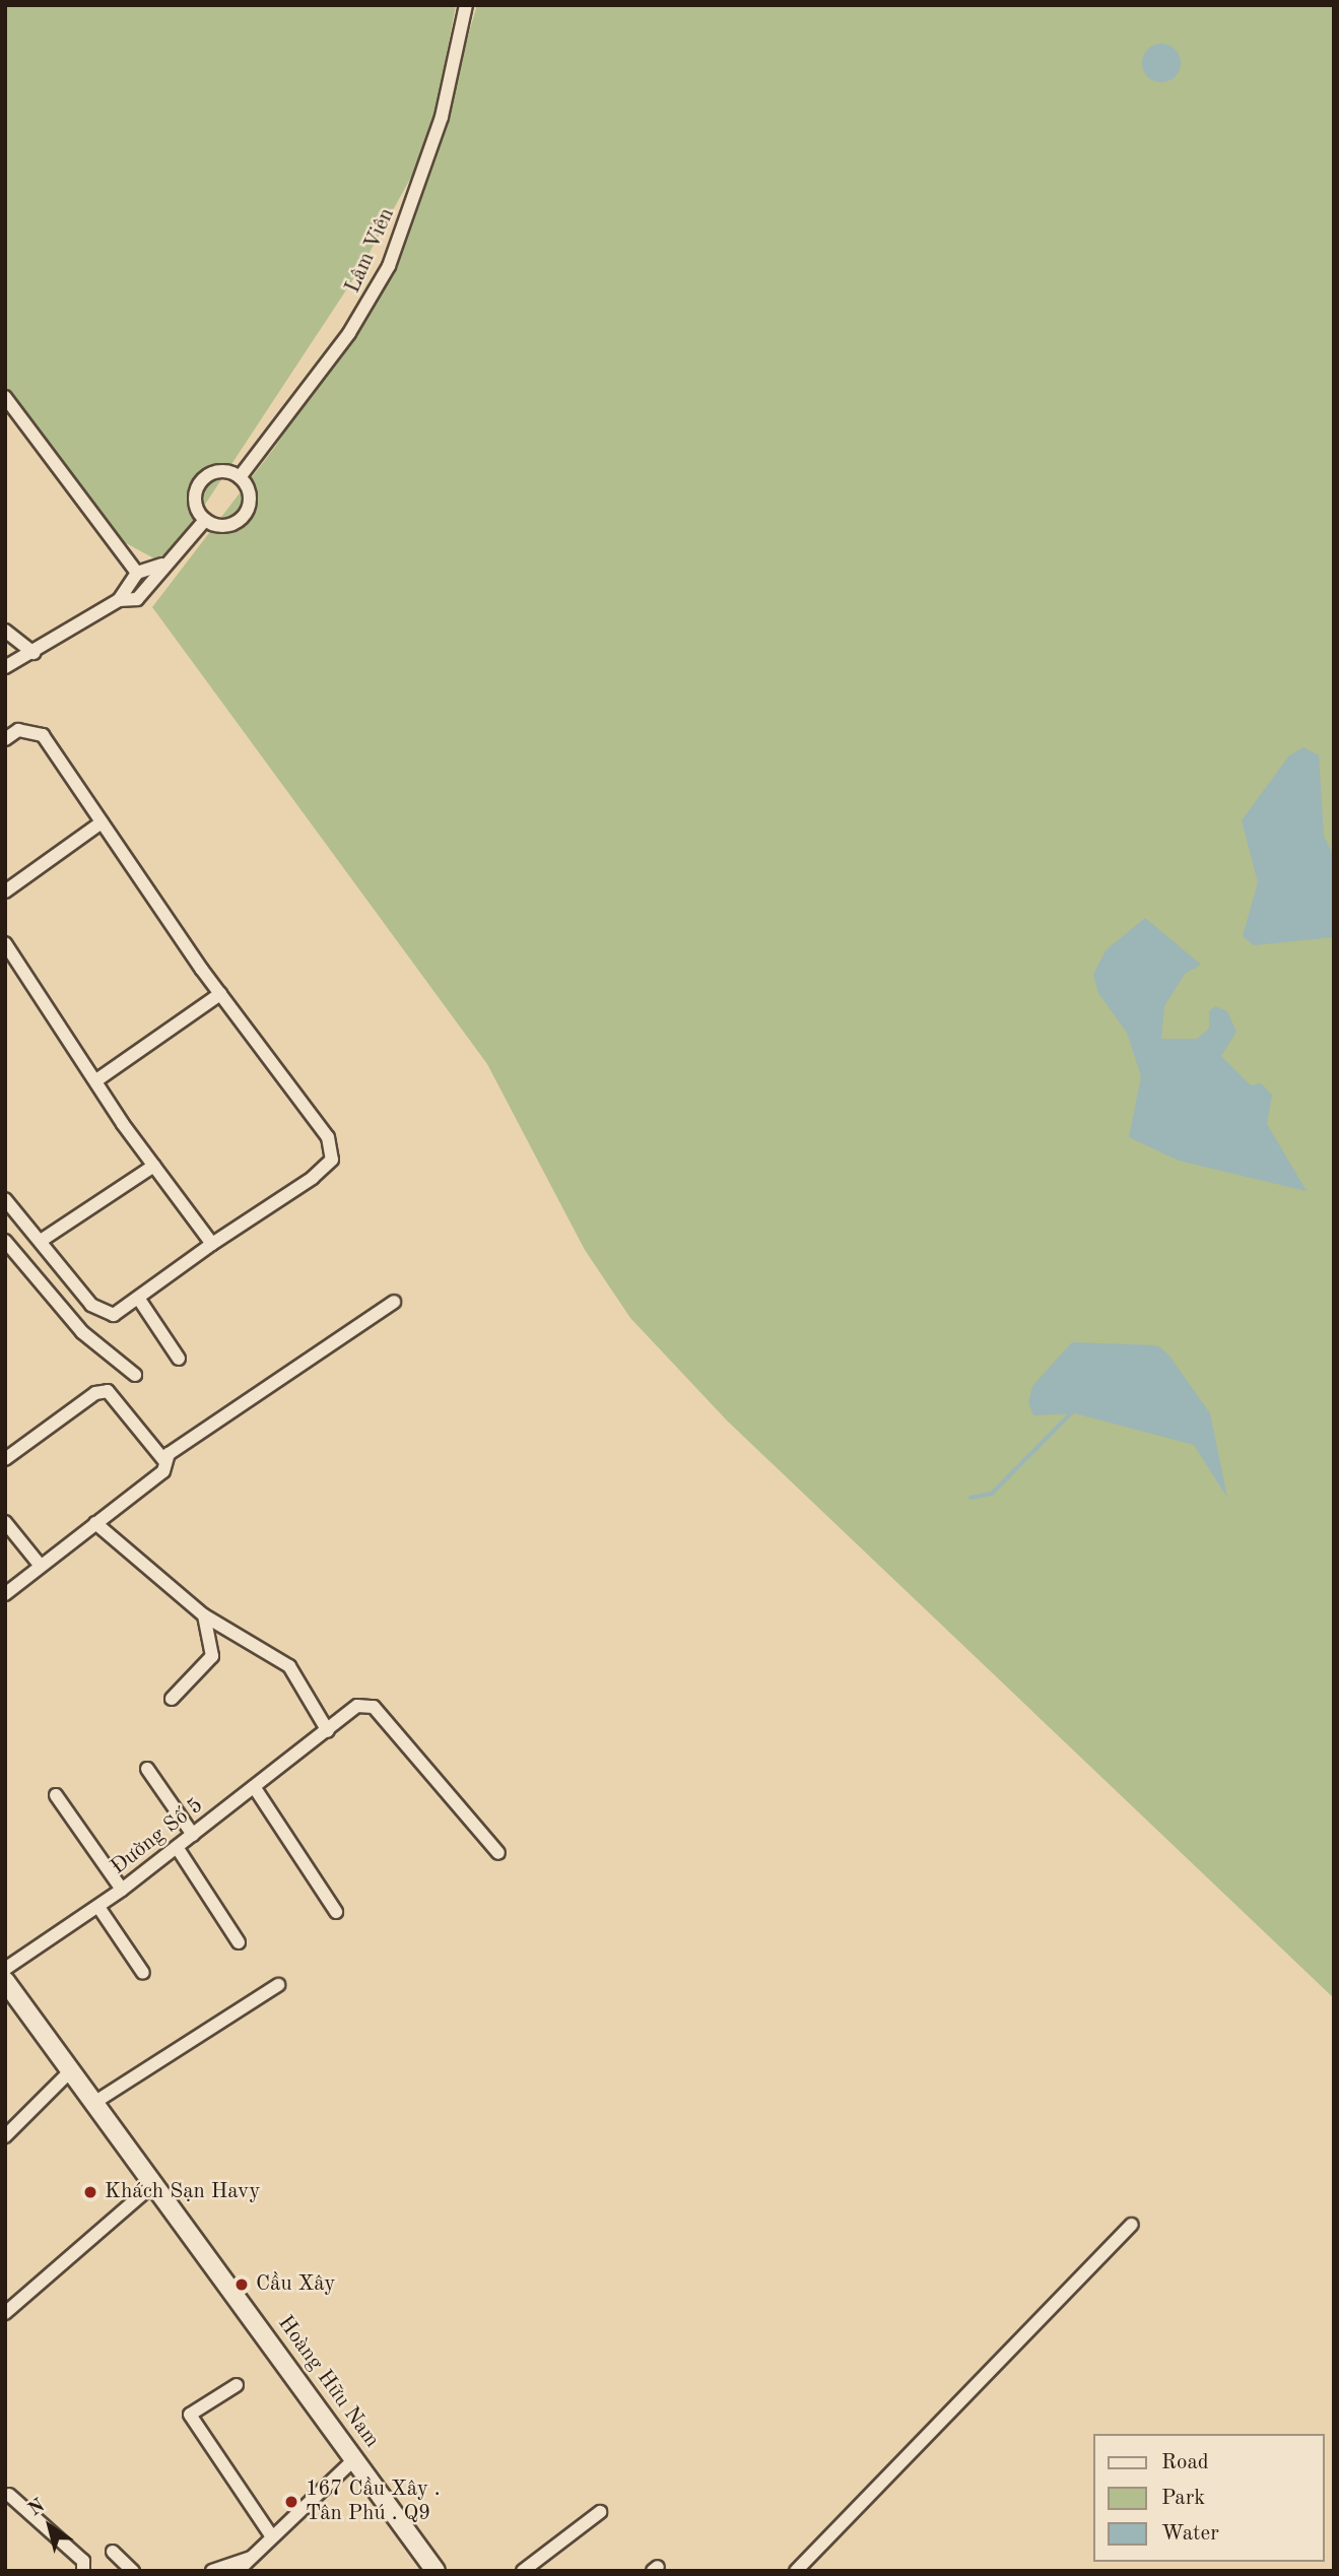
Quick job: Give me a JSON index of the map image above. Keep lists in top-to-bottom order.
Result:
{
  "streets": {
    "main road": ["Hoàng Hữu Nam"],
    "street": ["Lâm Viên", "Đường Số 5"]
  },
  "places": ["Khách Sạn Havy", "Cầu Xây", "167 Cầu Xây . Tân Phú . Q9"],
  "legend": ["Road", "Park", "Water"],
  "north": "top left"
}
